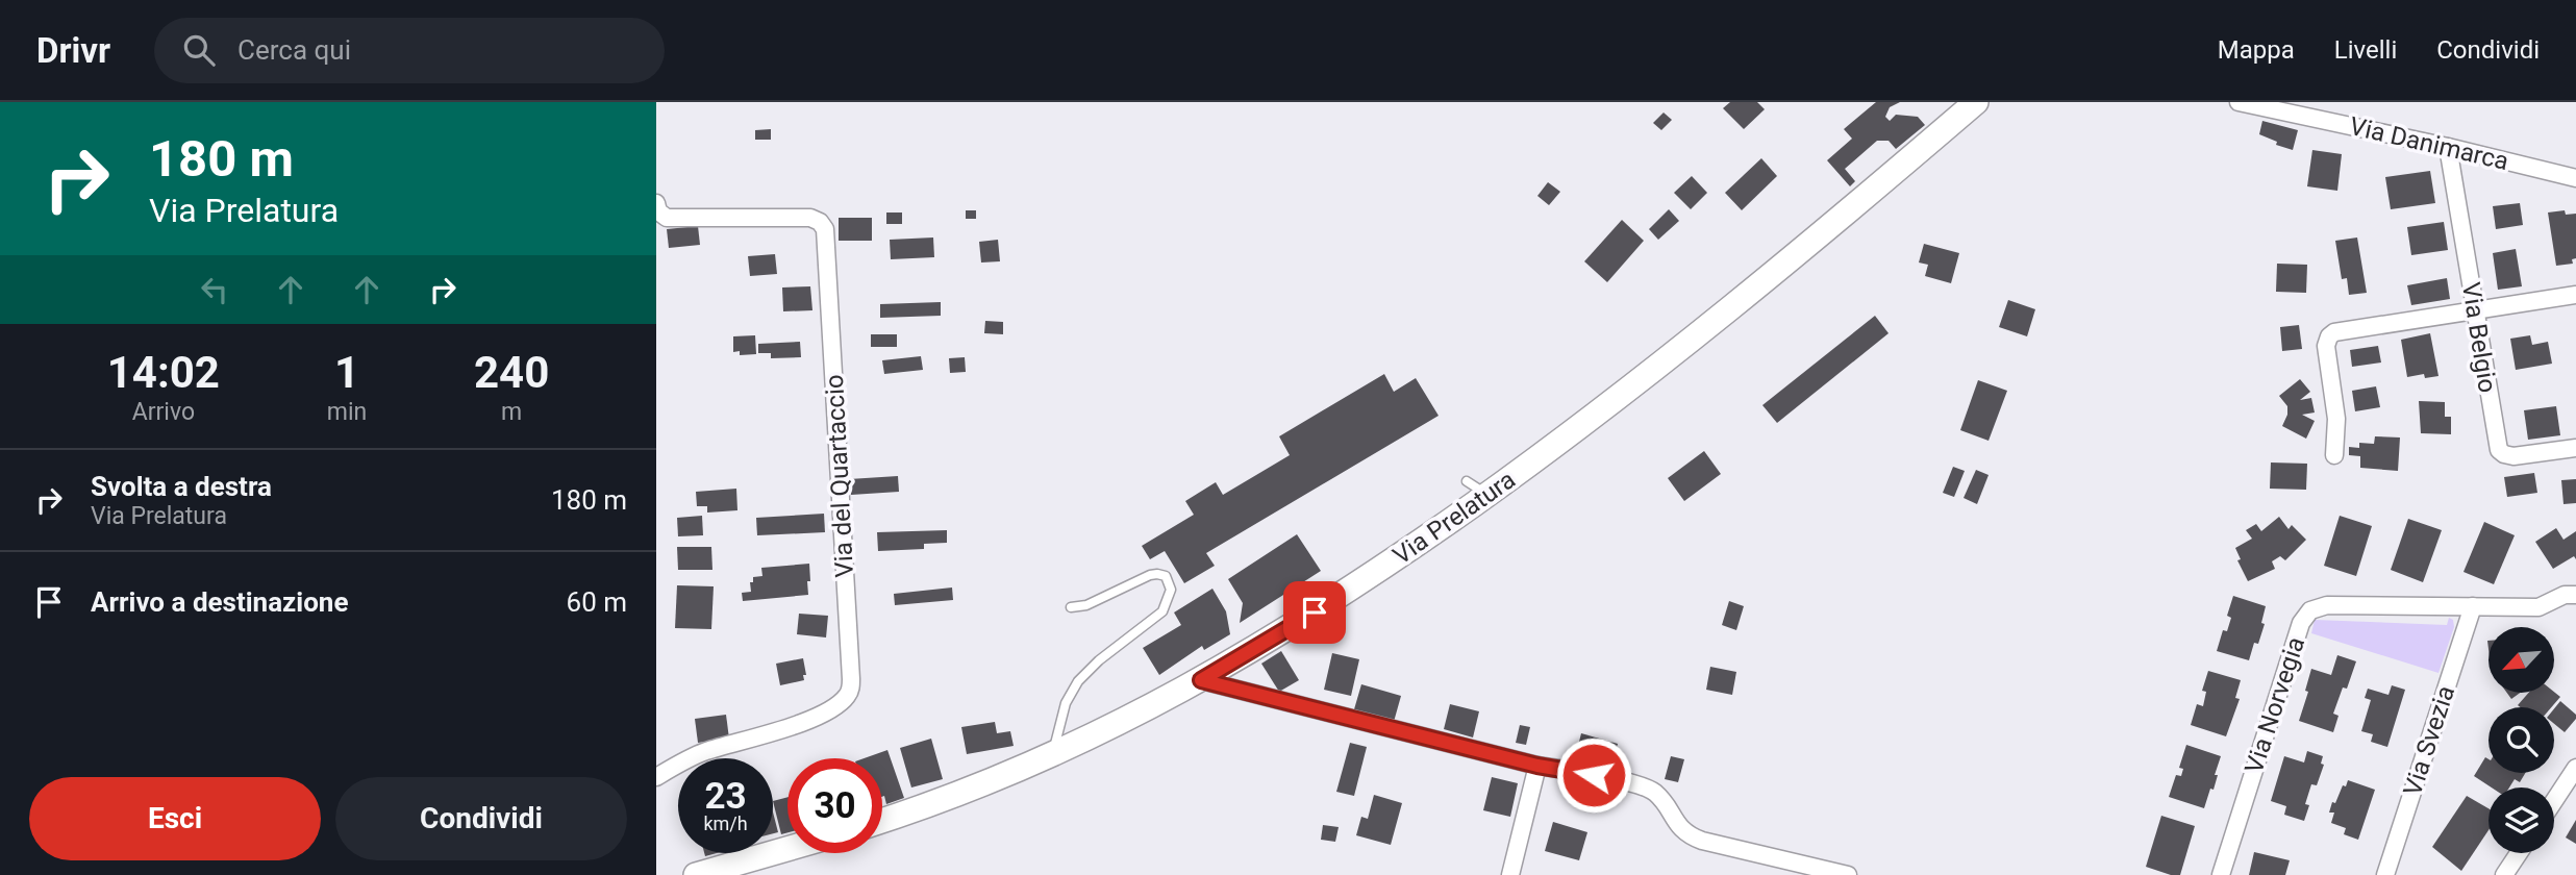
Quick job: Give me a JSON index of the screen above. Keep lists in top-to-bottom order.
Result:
{
  "streets": {
    "street": [
      "Via Danimarca",
      "Via Belgio",
      "Via del Quartaccio",
      "Via Prelatura",
      "Via Norvegia",
      "Via Svezia"
    ]
  },
  "crossings": [
    ["Via Danimarca", "Via Belgio"],
    ["Via Norvegia", "Via Svezia"]
  ],
  "north": "bottom left",
  "page": {
    "header": "Drivr",
    "search": "Cerca qui",
    "nav": ["Mappa", "Livelli", "Condividi"],
    "turn": ["180 m", "Via Prelatura"],
    "eta": [
      "14:02",
      "Arrivo",
      "1",
      "min",
      "240",
      "m"
    ],
    "list": [
      {
        "name": "Svolta a destra",
        "note": "Via Prelatura",
        "value": "180 m"
      },
      {
        "name": "Arrivo a destinazione",
        "value": "60 m"
      }
    ],
    "speed": "23 km/h",
    "limit": "30",
    "buttons": ["Esci", "Condividi"]
  }
}
